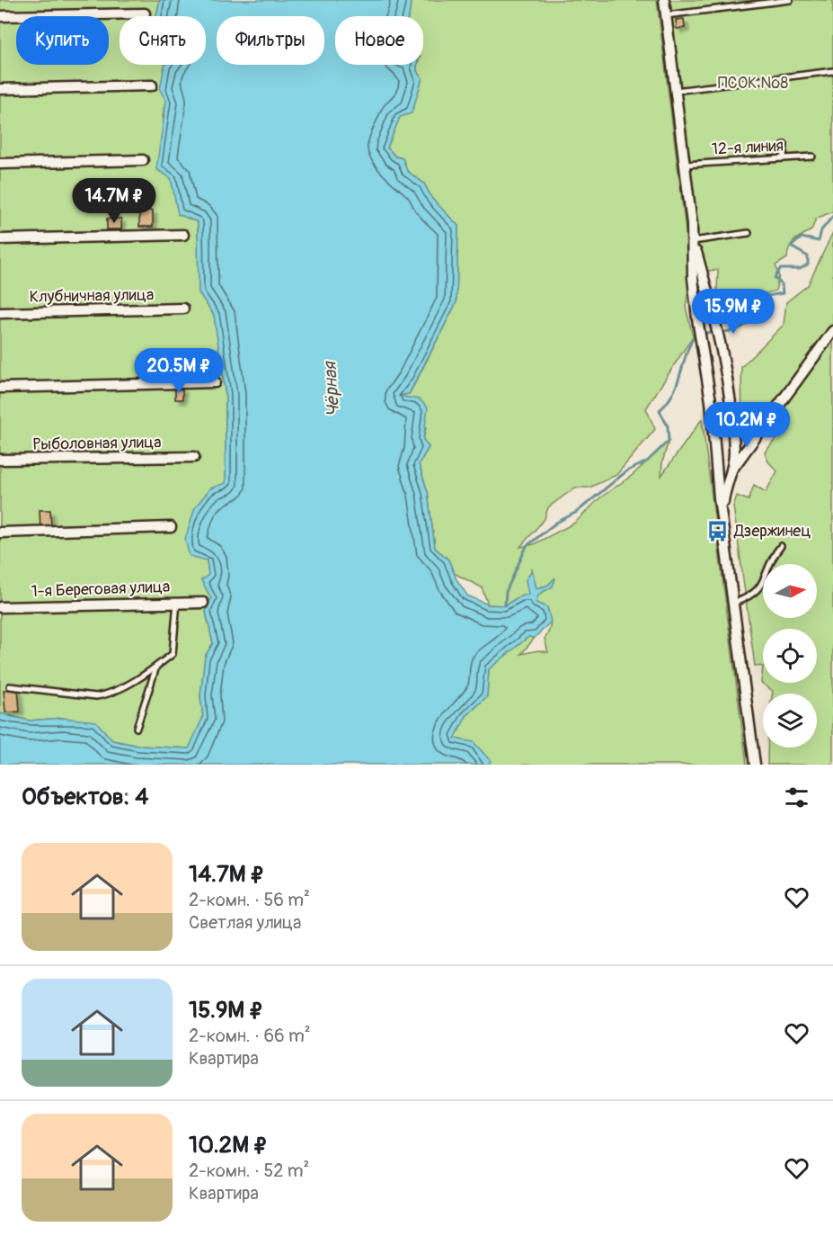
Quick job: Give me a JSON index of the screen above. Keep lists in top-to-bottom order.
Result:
{
  "streets": {
    "street": ["Клубничная улица", "Рыболовная улица", "1-я Береговая улица"],
    "lane": ["12-я линия"]
  },
  "water": ["Чёрная"],
  "parks": ["ПСОК №8"],
  "places": {
    "bus stop": ["Дзержинец"]
  },
  "north": "right",
  "page": {
    "chip": [
      "Купить",
      "Снять",
      "Фильтры",
      "Новое"
    ],
    "price": [
      "14.7M ₽",
      "15.9M ₽",
      "20.5M ₽",
      "10.2M ₽"
    ],
    "heading": "Объектов: 4",
    "list": [
      {
        "name": "14.7M ₽",
        "note": "2-комн. · 56 m² · Светлая улица"
      },
      {
        "name": "15.9M ₽",
        "note": "2-комн. · 66 m² · Квартира"
      },
      {
        "name": "10.2M ₽",
        "note": "2-комн. · 52 m² · Квартира"
      }
    ]
  }
}
